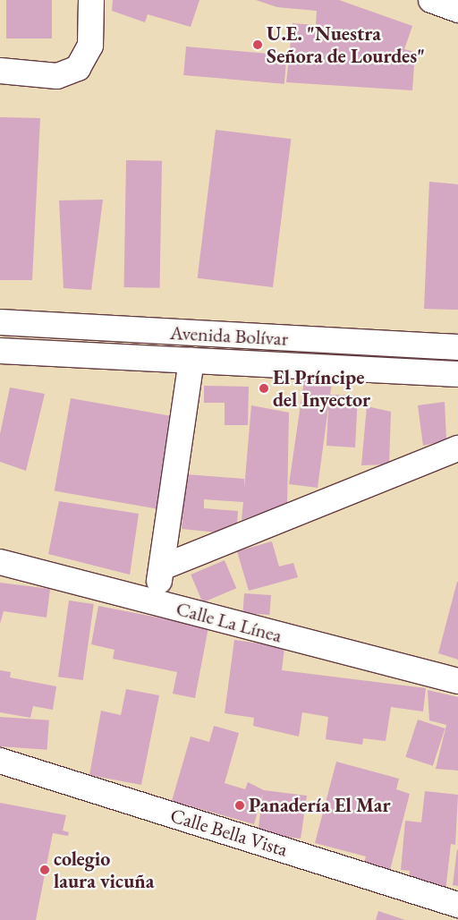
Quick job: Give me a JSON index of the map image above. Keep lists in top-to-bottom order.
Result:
{
  "streets": {
    "street": ["Avenida Bolívar", "Calle La Línea", "Calle Bella Vista"]
  },
  "places": [
    "U.E. \"Nuestra Señora de Lourdes\"",
    "El Príncipe del Inyector",
    "Panadería El Mar",
    "colegio laura vicuña"
  ]
}
